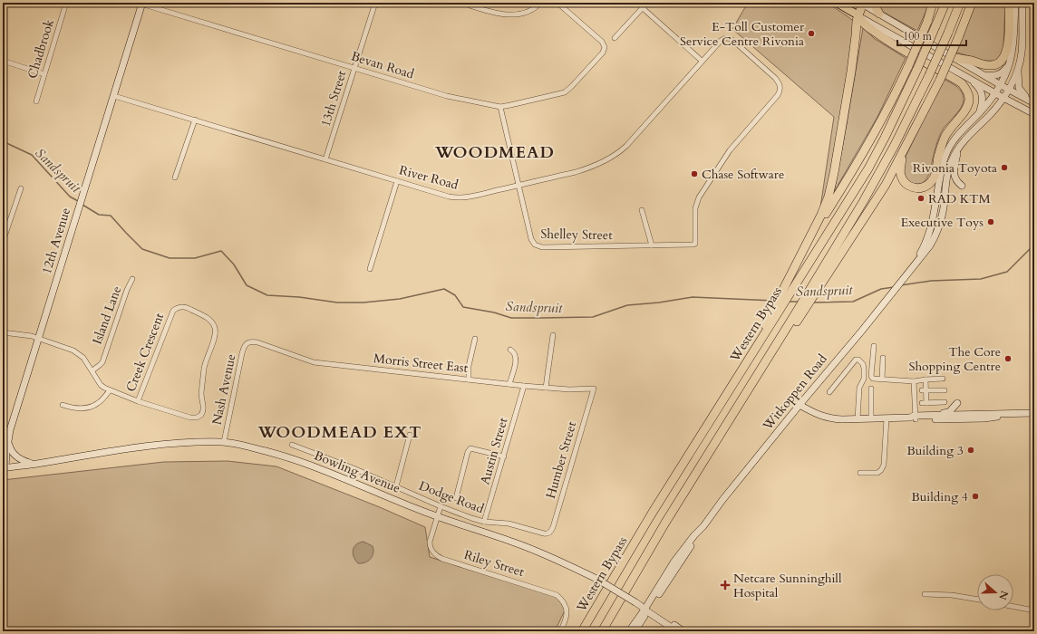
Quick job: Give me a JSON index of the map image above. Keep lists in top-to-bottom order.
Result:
{
  "streets": {
    "highway": ["Western Bypass"],
    "main road": ["12th Avenue", "Witkoppen Road", "Bowling Avenue"],
    "street": [
      "Chadbrook",
      "Bevan Road",
      "13th Street",
      "River Road",
      "Shelley Street",
      "Island Lane",
      "Creek Crescent",
      "Morris Street East",
      "Nash Avenue",
      "Austin Street",
      "Humber Street",
      "Dodge Road",
      "Riley Street"
    ]
  },
  "crossings": [
    ["Bevan Road", "13th Street"],
    ["Bevan Road", "Shelley Street"],
    ["Bevan Road", "12th Avenue"],
    ["13th Street", "River Road"],
    ["River Road", "Shelley Street"],
    ["River Road", "12th Avenue"],
    ["12th Avenue", "Bowling Avenue"],
    ["Morris Street East", "Nash Avenue"],
    ["Morris Street East", "Austin Street"],
    ["Morris Street East", "Humber Street"],
    ["Nash Avenue", "Bowling Avenue"],
    ["Witkoppen Road", "Bowling Avenue"],
    ["Austin Street", "Dodge Road"],
    ["Humber Street", "Dodge Road"],
    ["Bowling Avenue", "Riley Street"],
    ["Dodge Road", "Riley Street"]
  ],
  "districts": ["WOODMEAD", "WOODMEAD EXT"],
  "water": ["Sandspruit"],
  "places": {
    "other": [
      "E-Toll Customer Service Centre Rivonia",
      "Rivonia Toyota",
      "Chase Software",
      "RAD KTM",
      "Executive Toys",
      "The Core Shopping Centre",
      "Building 3",
      "Building 4"
    ],
    "health": ["Netcare Sunninghill Hospital"]
  },
  "scale_bar": "100 m",
  "north": "right"
}
